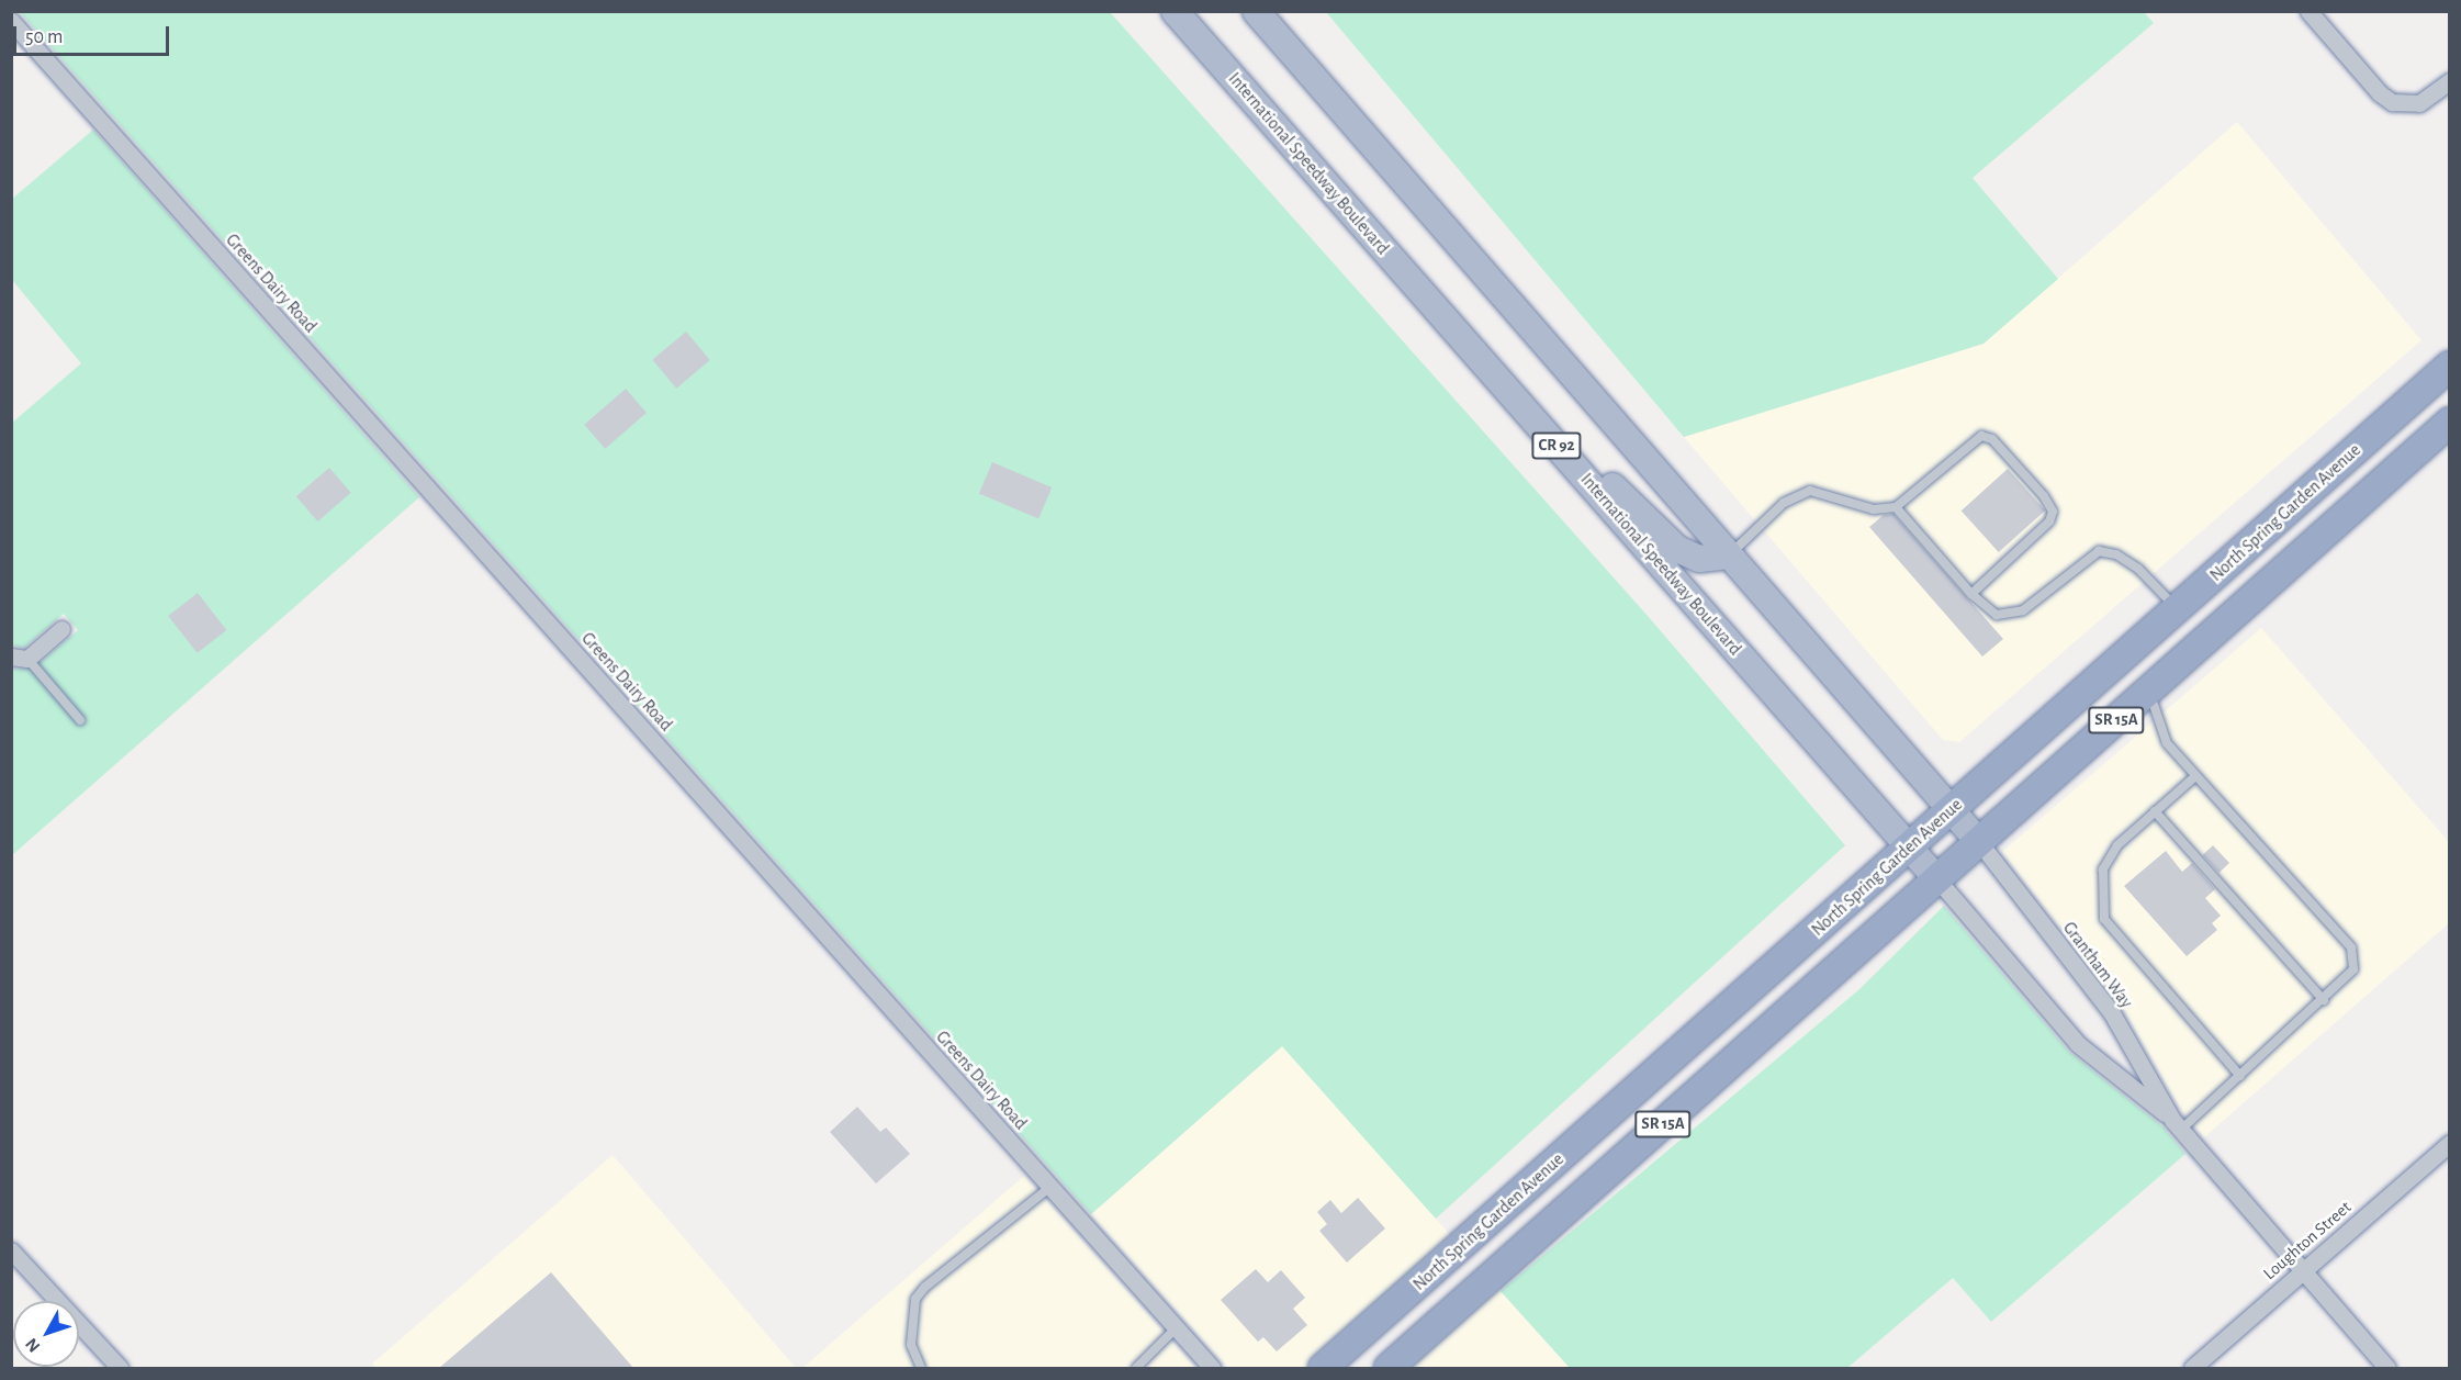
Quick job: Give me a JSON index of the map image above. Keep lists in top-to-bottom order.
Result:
{
  "streets": {
    "highway": ["North Spring Garden Avenue", "SR 15A"],
    "main road": ["International Speedway Boulevard", "CR 92"],
    "street": ["Greens Dairy Road", "Grantham Way", "Loughton Street"]
  },
  "crossings": [
    ["International Speedway Boulevard", "North Spring Garden Avenue"],
    ["International Speedway Boulevard", "SR 15A"],
    ["International Speedway Boulevard", "Grantham Way"],
    ["SR 15A", "Grantham Way"],
    ["Grantham Way", "Loughton Street"]
  ],
  "scale_bar": "50 m",
  "north": "bottom left"
}
